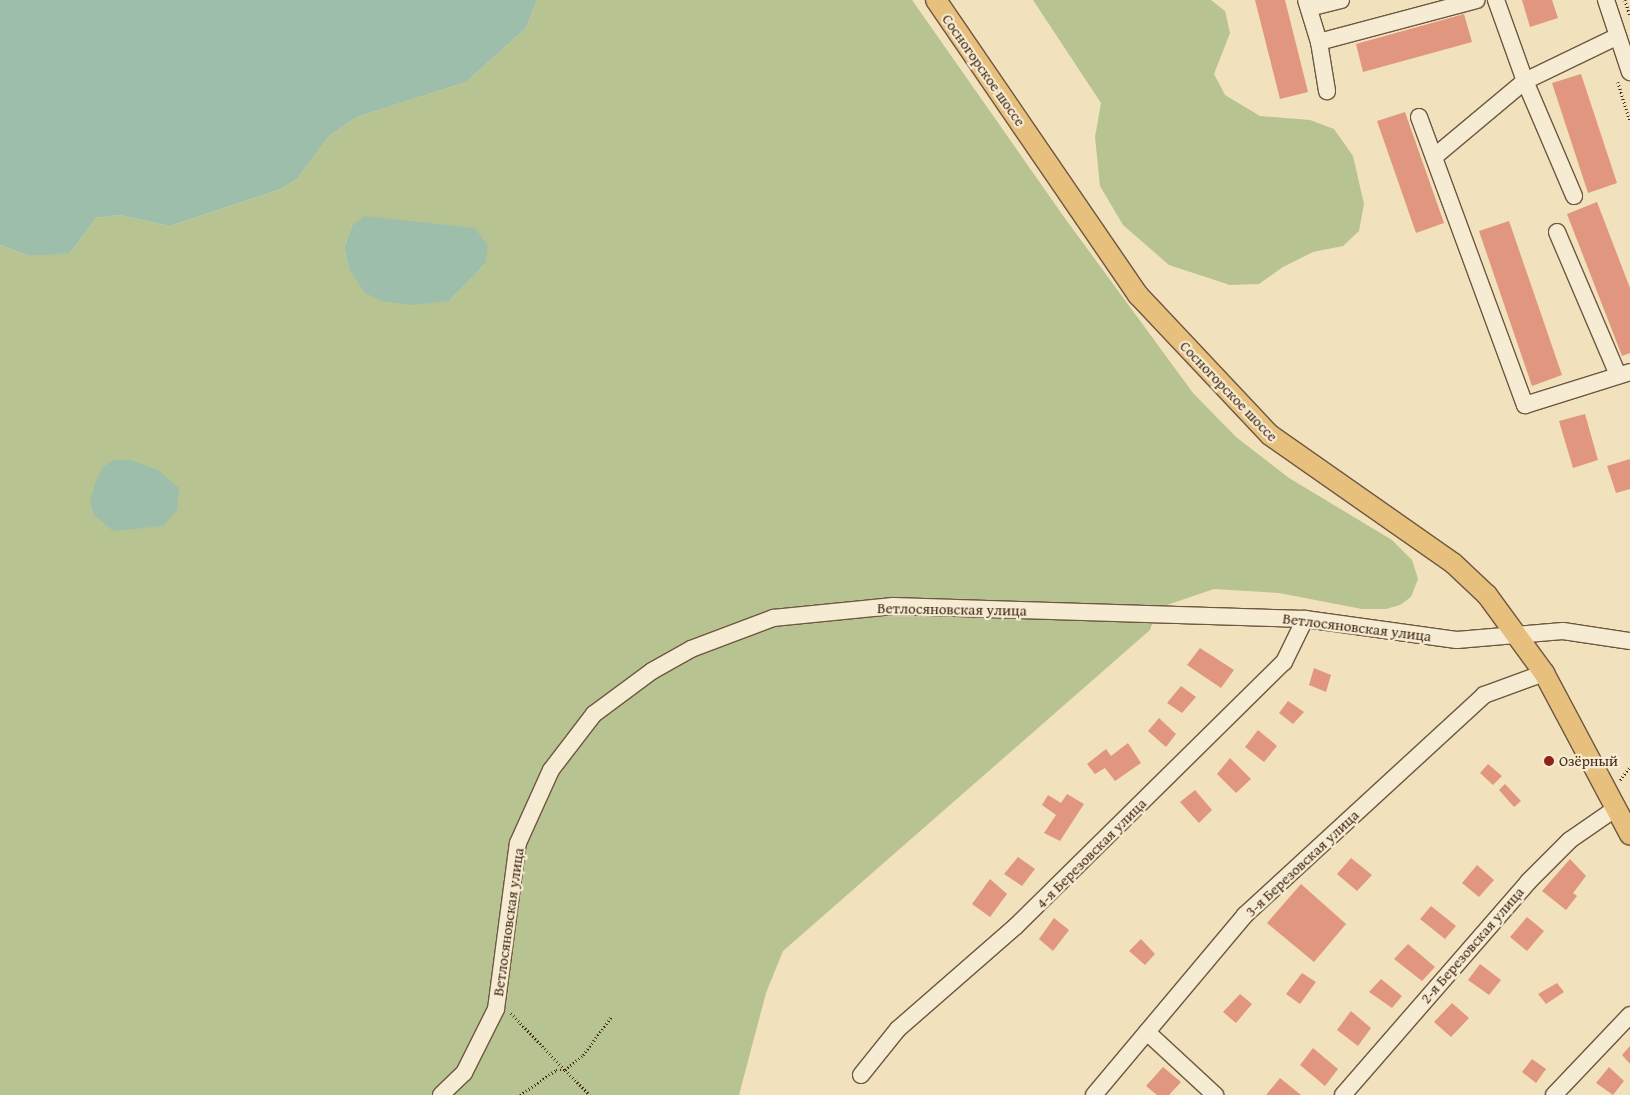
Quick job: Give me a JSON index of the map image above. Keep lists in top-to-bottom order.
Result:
{
  "streets": {
    "main road": ["Сосногорское шоссе"],
    "street": [
      "Ветлосяновская улица",
      "4-я Березовская улица",
      "3-я Березовская улица",
      "2-я Березовская улица"
    ]
  },
  "crossings": [
    ["Сосногорское шоссе", "Ветлосяновская улица"],
    ["Сосногорское шоссе", "3-я Березовская улица"],
    ["Сосногорское шоссе", "2-я Березовская улица"],
    ["Ветлосяновская улица", "4-я Березовская улица"]
  ],
  "places": ["Озёрный"]
}
